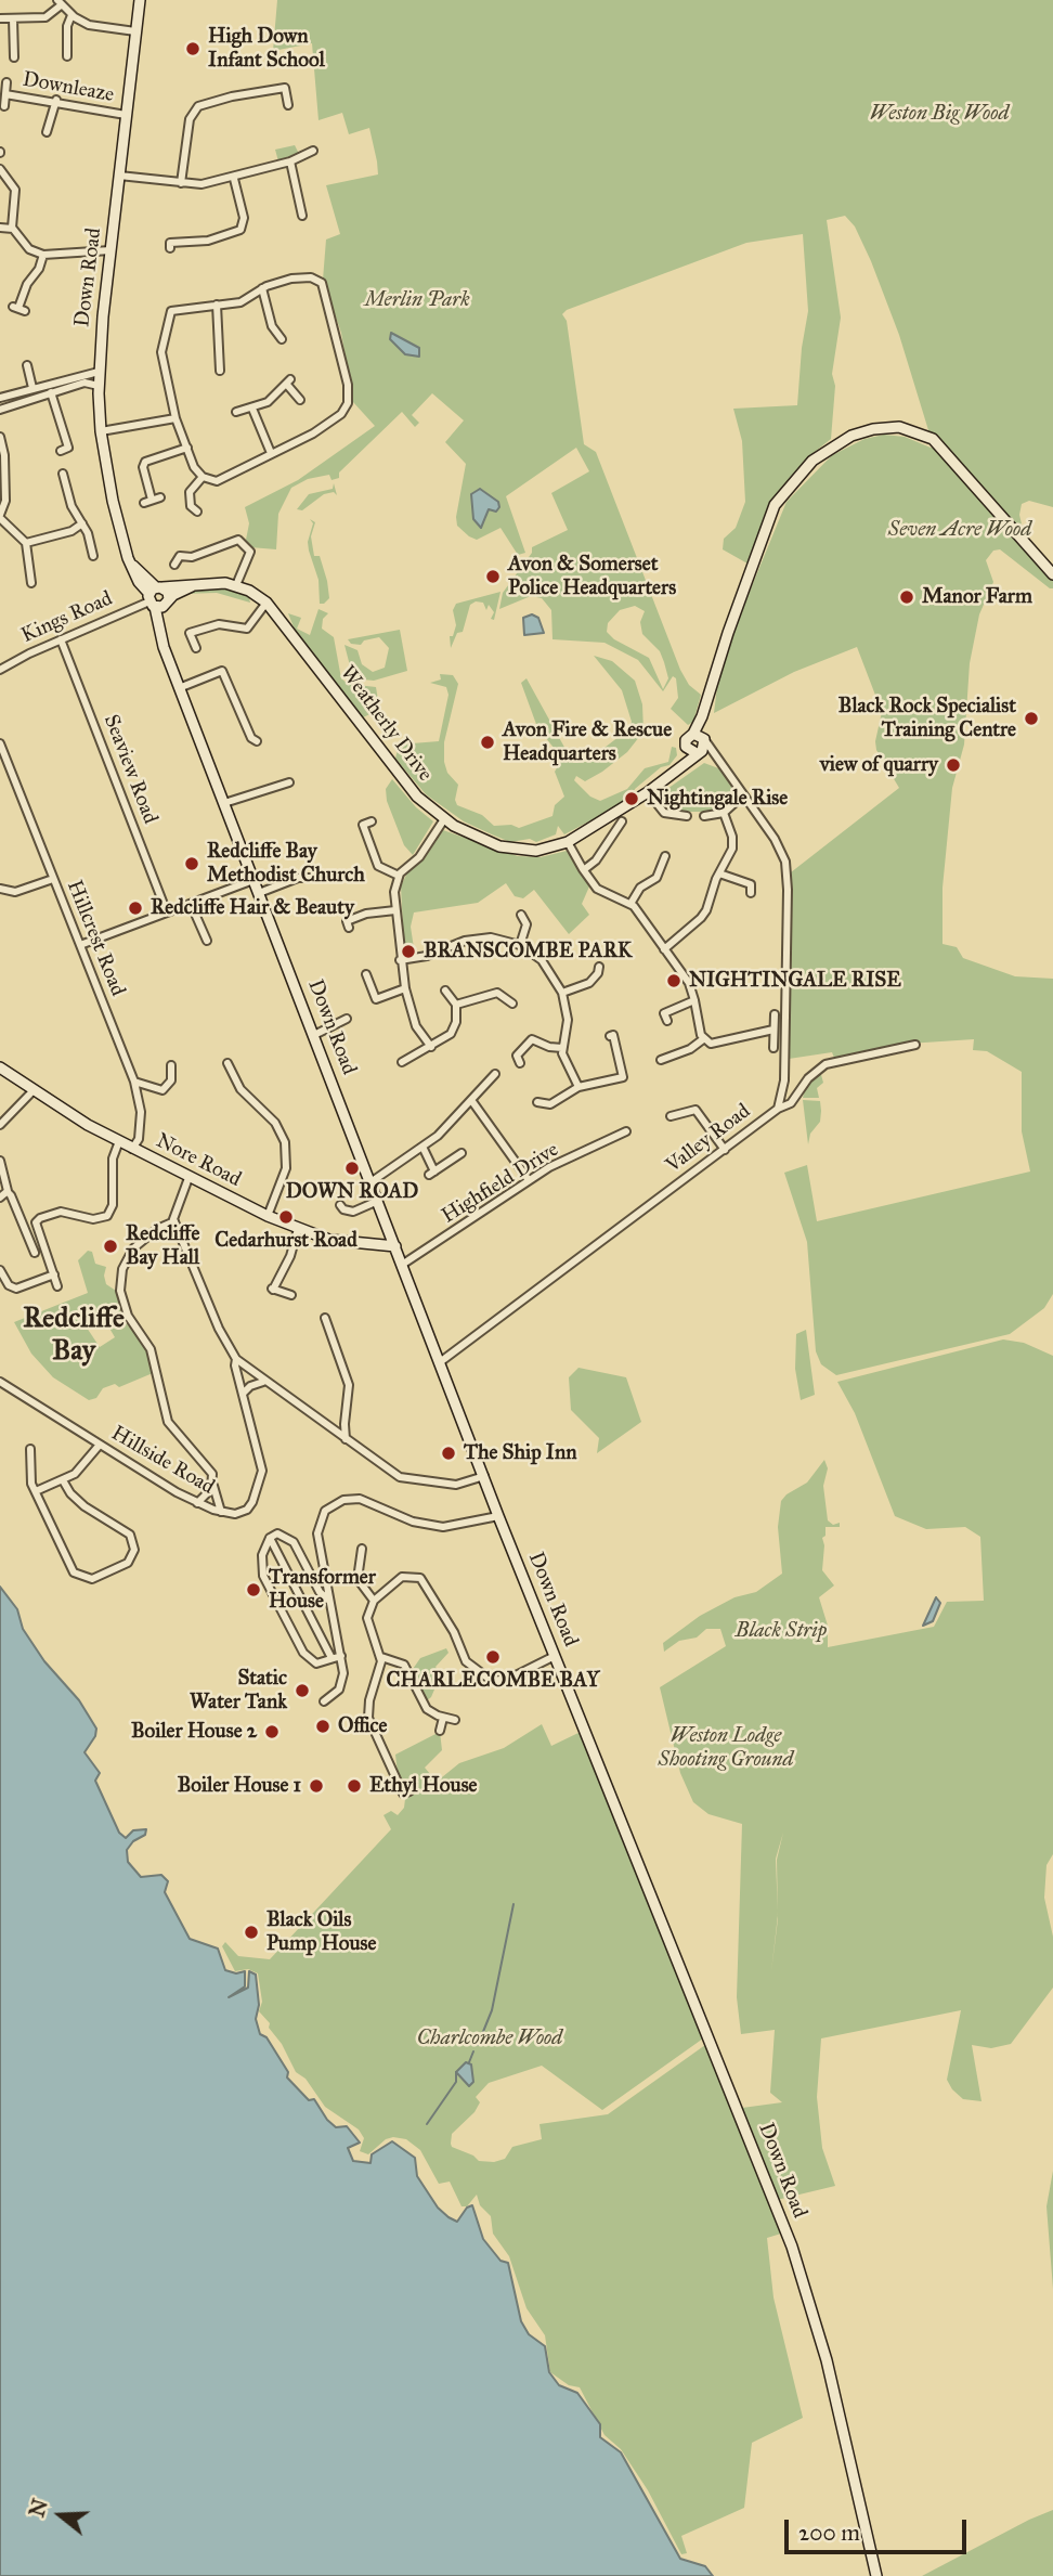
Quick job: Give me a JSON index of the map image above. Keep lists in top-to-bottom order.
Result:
{
  "streets": {
    "street": [
      "Downleaze",
      "Down Road",
      "Kings Road",
      "Weatherly Drive",
      "Seaview Road",
      "Hillcrest Road",
      "Valley Road",
      "Nore Road",
      "Highfield Drive",
      "Hillside Road"
    ]
  },
  "crossings": [
    ["Downleaze", "Down Road"],
    ["Down Road", "Kings Road"],
    ["Down Road", "Weatherly Drive"],
    ["Down Road", "Valley Road"],
    ["Down Road", "Nore Road"],
    ["Down Road", "Highfield Drive"],
    ["Kings Road", "Weatherly Drive"],
    ["Kings Road", "Seaview Road"],
    ["Weatherly Drive", "Valley Road"],
    ["Hillcrest Road", "Nore Road"]
  ],
  "districts": ["Redcliffe Bay"],
  "parks": [
    "Weston Big Wood",
    "Merlin Park",
    "Seven Acre Wood",
    "Black Strip",
    "Weston Lodge Shooting Ground",
    "Charlcombe Wood"
  ],
  "places": [
    "High Down Infant School",
    "Avon & Somerset Police Headquarters",
    "Manor Farm",
    "Black Rock Specialist Training Centre",
    "Avon Fire & Rescue Headquarters",
    "view of quarry",
    "Nightingale Rise",
    "Redcliffe Bay Methodist Church",
    "Redcliffe Hair & Beauty",
    "BRANSCOMBE PARK",
    "NIGHTINGALE RISE",
    "DOWN ROAD",
    "Cedarhurst Road",
    "Redcliffe Bay Hall",
    "The Ship Inn",
    "Transformer House",
    "CHARLECOMBE BAY",
    "Static Water Tank",
    "Office",
    "Boiler House 2",
    "Boiler House 1",
    "Ethyl House",
    "Black Oils Pump House"
  ],
  "scale_bar": "200 m",
  "north": "left"
}
